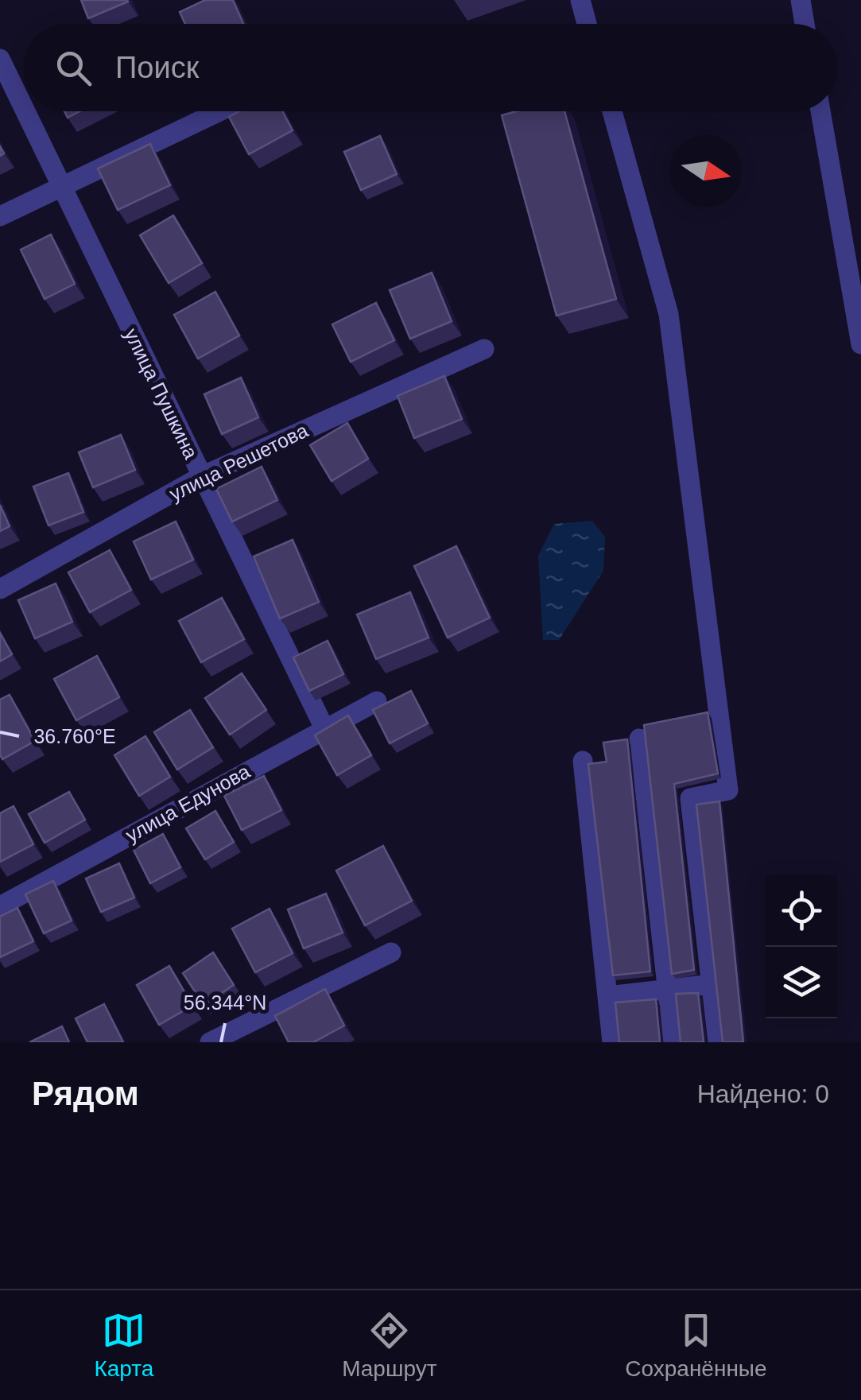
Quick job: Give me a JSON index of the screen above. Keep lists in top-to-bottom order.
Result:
{
  "streets": {
    "street": ["улица Пушкина", "улица Решетова", "улица Едунова"]
  },
  "crossings": [
    ["улица Пушкина", "улица Решетова"],
    ["улица Пушкина", "улица Едунова"]
  ],
  "north": "right",
  "page": {
    "search": "Поиск",
    "heading": ["Рядом", "Найдено: 0"],
    "nav": ["Карта", "Маршрут", "Сохранённые"]
  },
  "coordinates": ["36.760°E", "56.344°N"]
}
